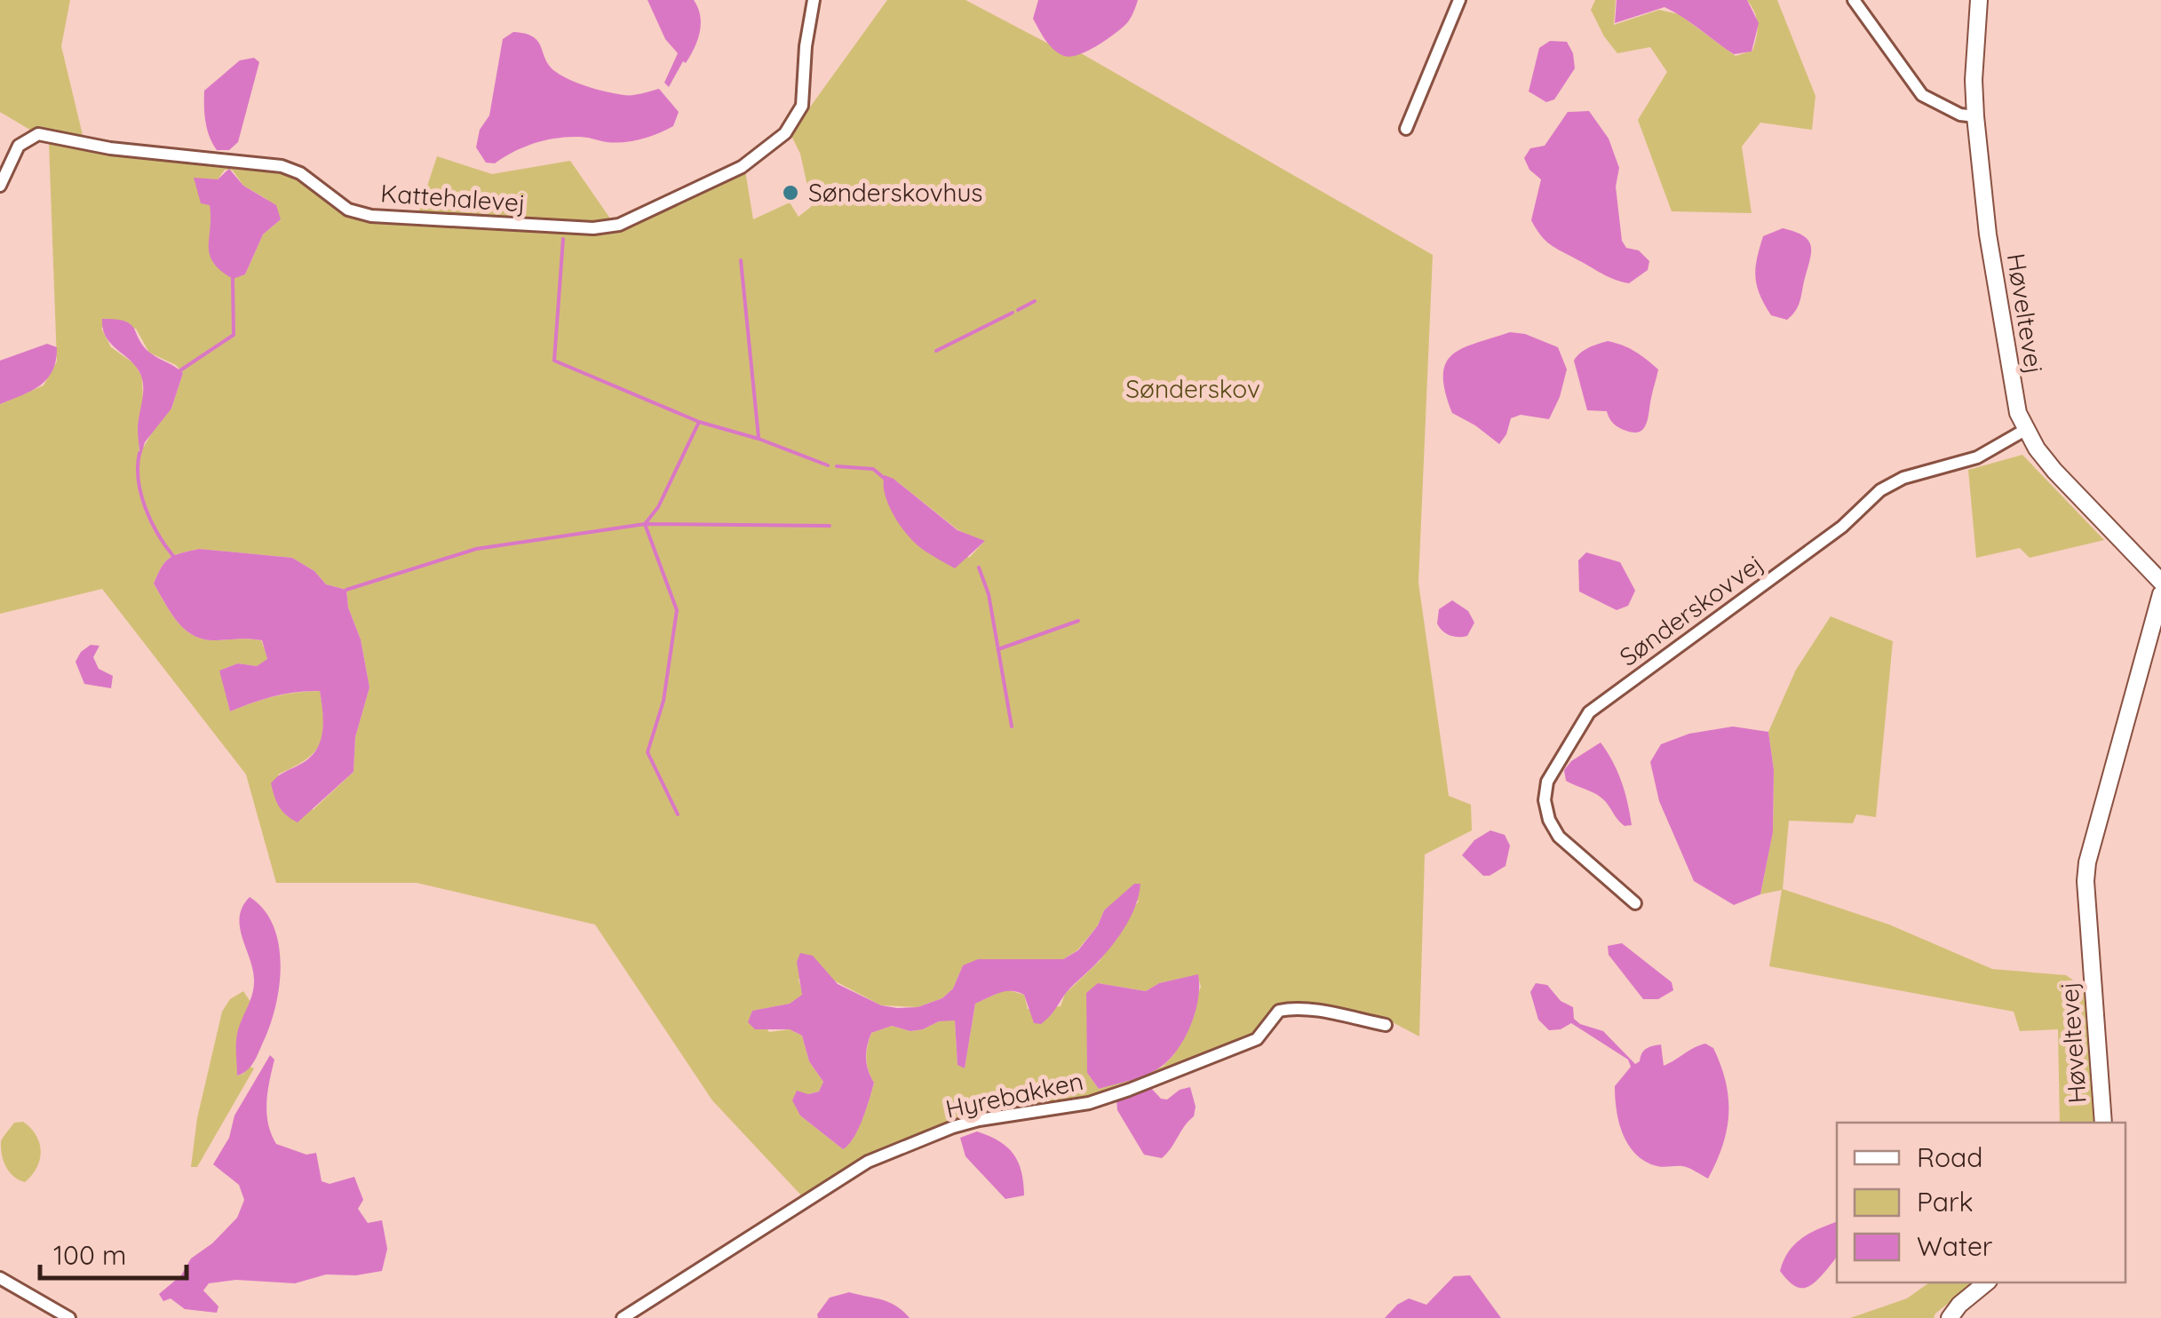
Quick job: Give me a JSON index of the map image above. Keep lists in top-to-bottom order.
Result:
{
  "streets": {
    "street": [
      "Kattehalevej",
      "Høveltevej",
      "Sønderskovvej",
      "Hyrebakken"
    ]
  },
  "crossings": [
    ["Høveltevej", "Sønderskovvej"]
  ],
  "parks": ["Sønderskov"],
  "places": ["Sønderskovhus"],
  "legend": ["Road", "Park", "Water"],
  "scale_bar": "100 m"
}
